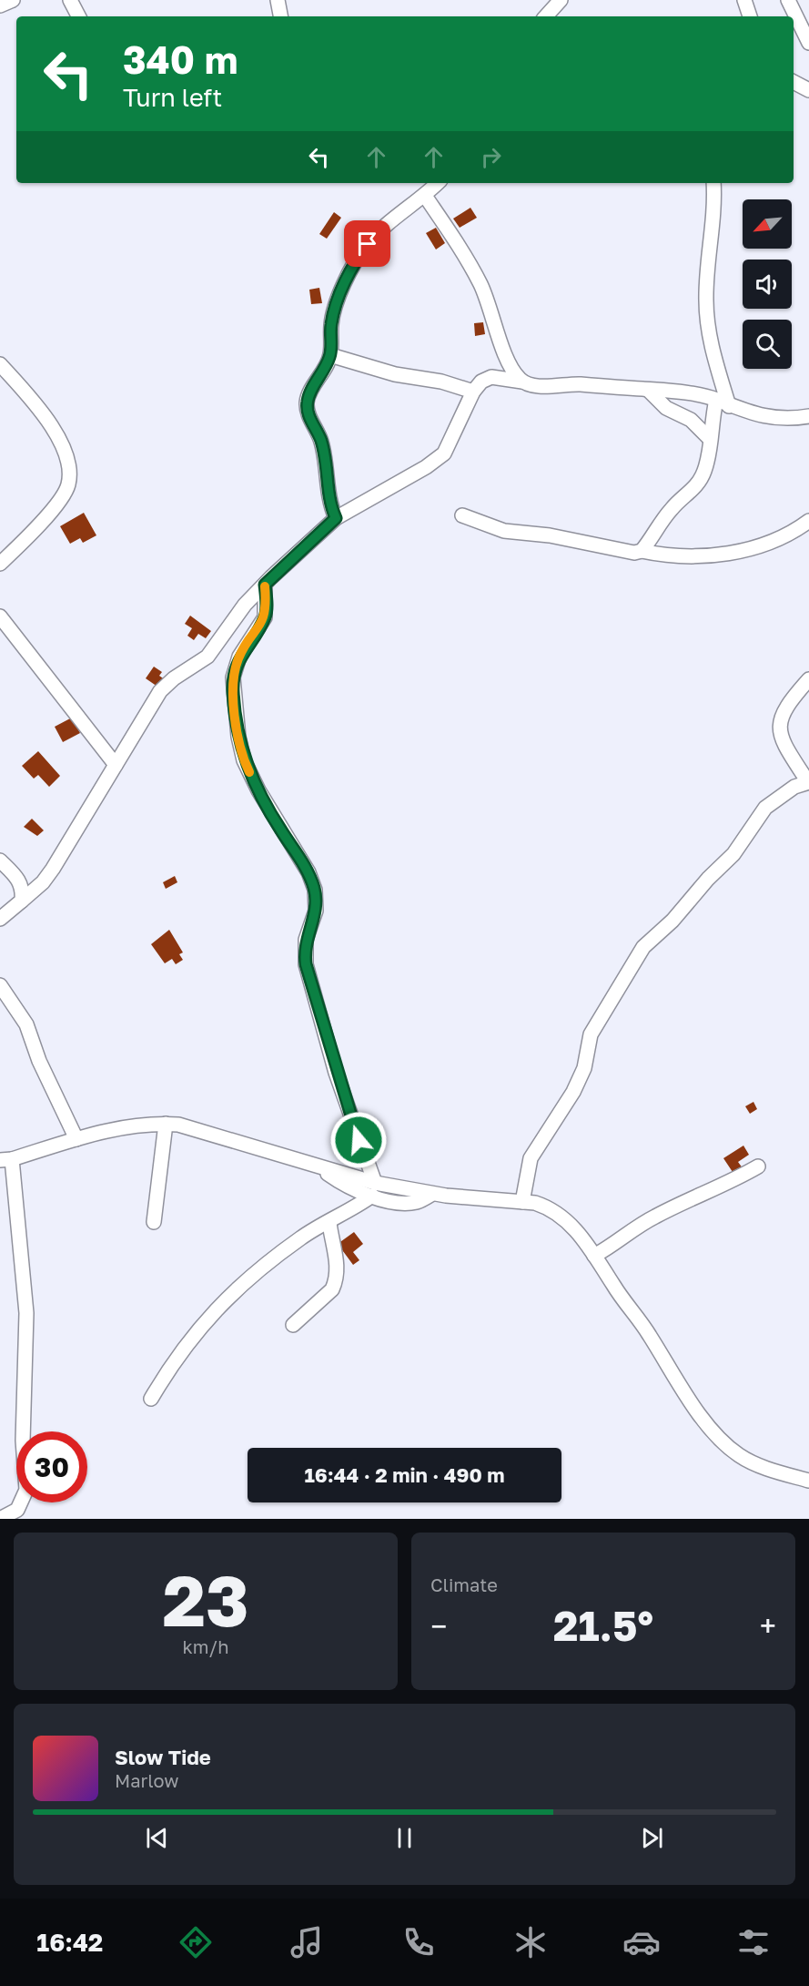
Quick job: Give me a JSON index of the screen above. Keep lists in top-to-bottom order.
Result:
{
  "north": "bottom left",
  "page": {
    "turn": ["340 m", "Turn left"],
    "limit": "30",
    "trip": "16:44 · 2 min · 490 m",
    "tile": [
      ["23", "km/h"],
      "Climate"
    ],
    "heat": ["−", "21.5°", "+"],
    "song": ["Slow Tide", "Marlow"],
    "tabs": "16:42"
  }
}
